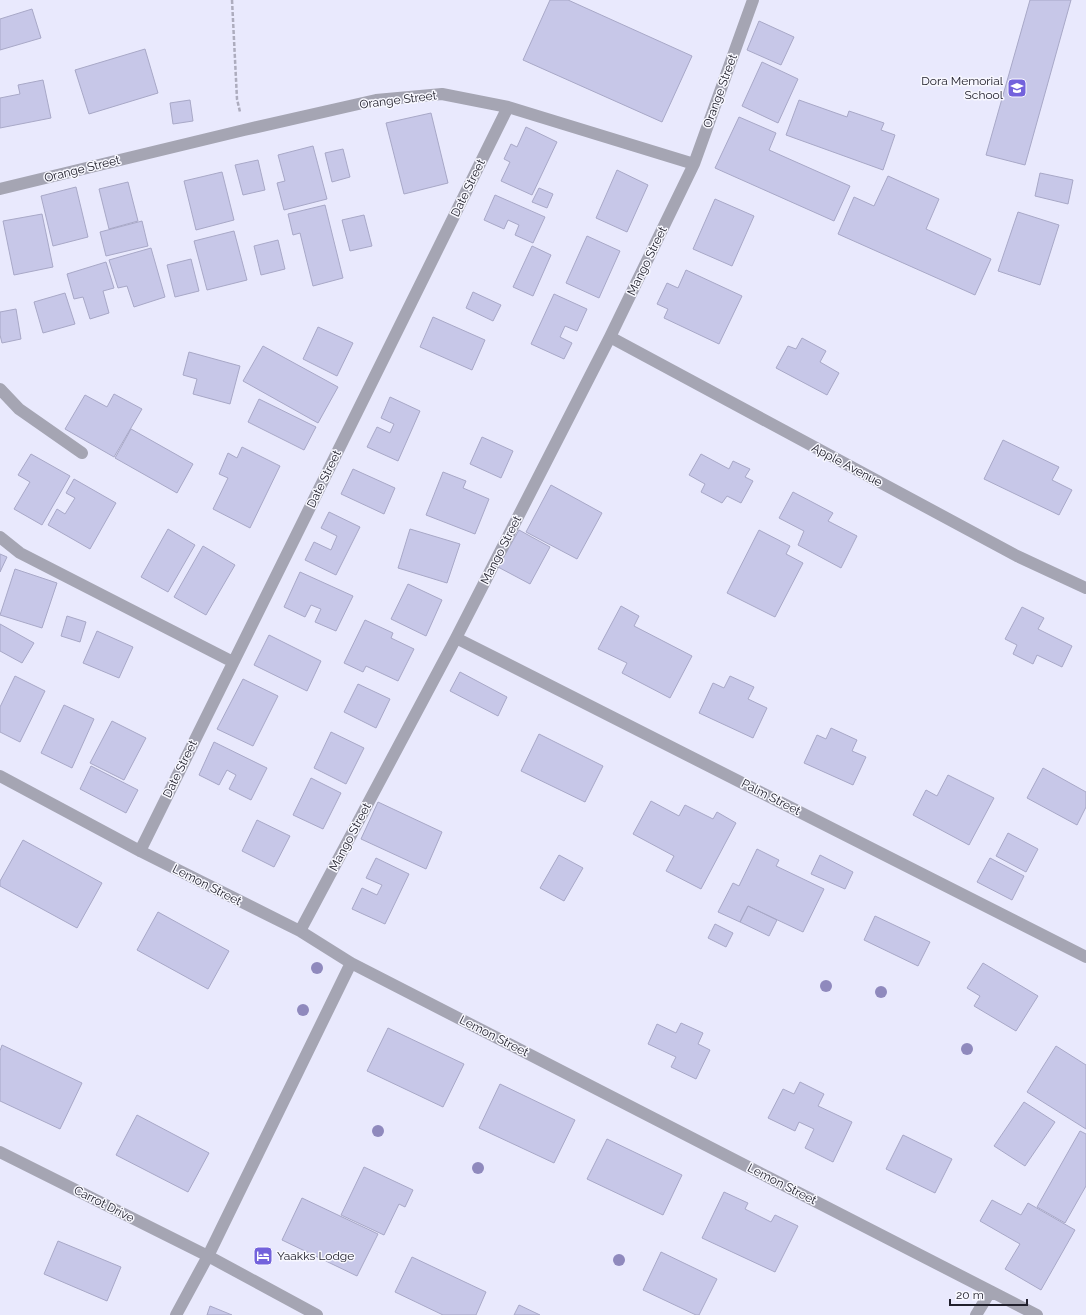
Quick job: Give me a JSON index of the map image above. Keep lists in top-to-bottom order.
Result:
{
  "streets": {
    "street": [
      "Orange Street",
      "Date Street",
      "Mango Street",
      "Apple Avenue",
      "Palm Street",
      "Lemon Street",
      "Carrot Drive"
    ]
  },
  "crossings": [
    ["Orange Street", "Date Street"],
    ["Orange Street", "Mango Street"],
    ["Date Street", "Lemon Street"],
    ["Mango Street", "Apple Avenue"],
    ["Mango Street", "Palm Street"],
    ["Mango Street", "Lemon Street"]
  ],
  "places": {
    "school or university": ["Dora Memorial School"],
    "hotel": ["Yaakks Lodge"]
  },
  "scale_bar": "20 m"
}
